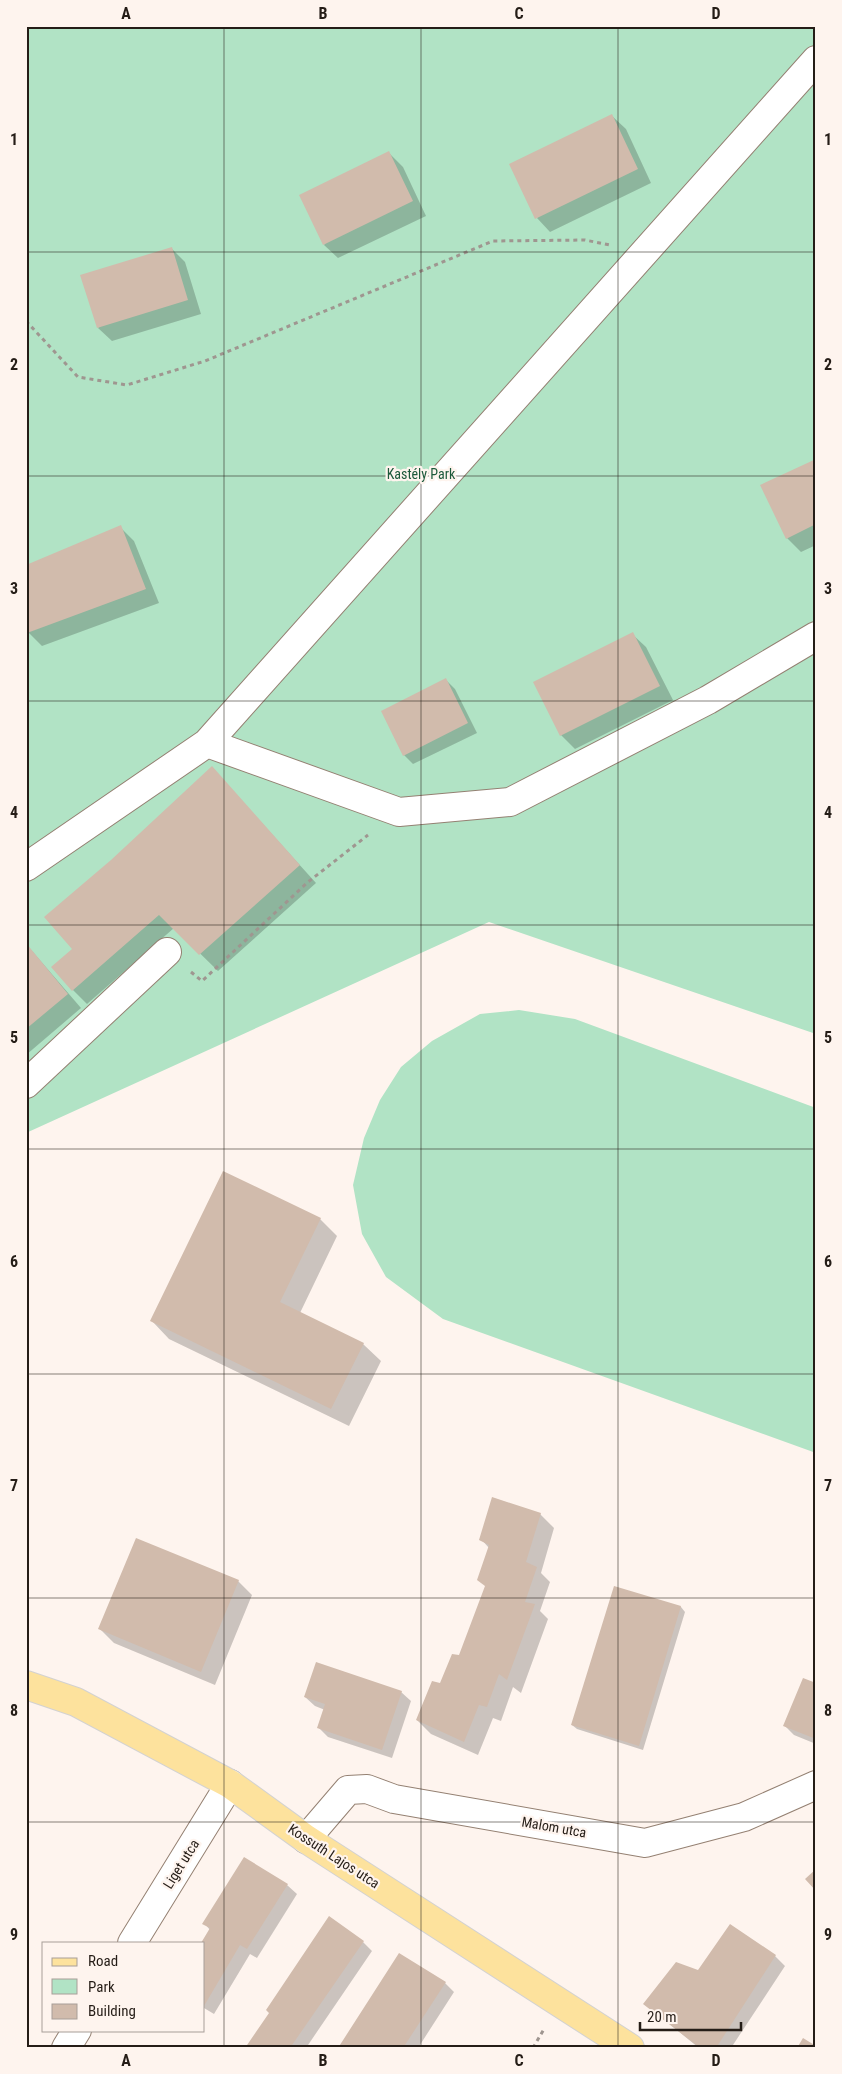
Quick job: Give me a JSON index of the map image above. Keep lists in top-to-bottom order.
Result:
{
  "streets": {
    "main road": ["Kossuth Lajos utca"],
    "street": ["Malom utca", "Liget utca"]
  },
  "crossings": [
    ["Malom utca", "Kossuth Lajos utca"],
    ["Kossuth Lajos utca", "Liget utca"]
  ],
  "parks": ["Kastély Park"],
  "legend": ["Road", "Park", "Building"],
  "scale_bar": "20 m",
  "grid": {
    "columns": [
      "A",
      "B",
      "C",
      "D"
    ],
    "rows": [
      "1",
      "2",
      "3",
      "4",
      "5",
      "6",
      "7",
      "8",
      "9"
    ]
  }
}
